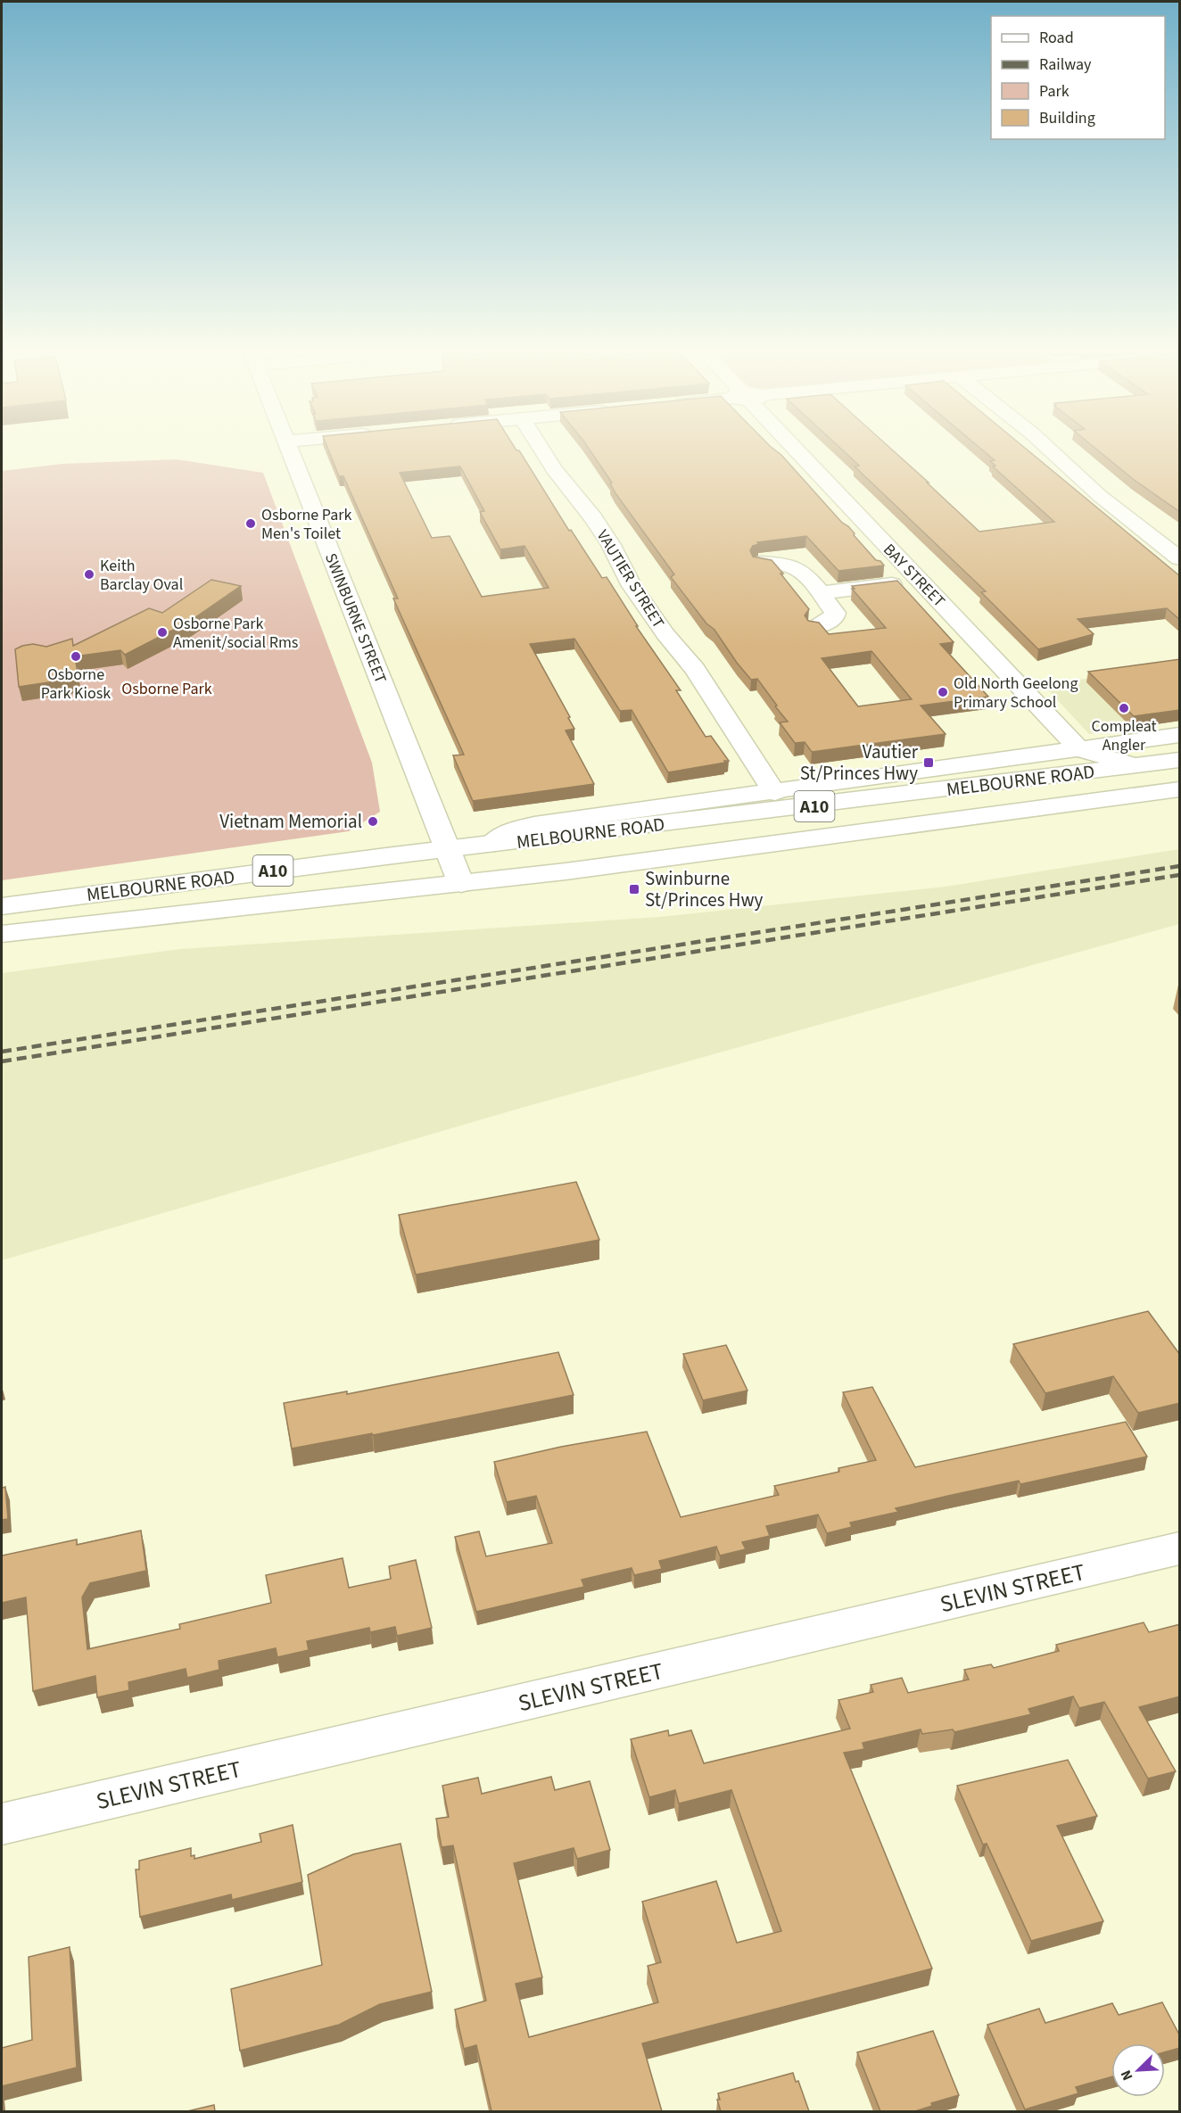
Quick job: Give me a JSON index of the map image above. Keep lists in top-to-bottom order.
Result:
{
  "streets": {
    "main road": [
      "BAY STREET",
      "VAUTIER STREET",
      "SWINBURNE STREET",
      "MELBOURNE ROAD",
      "A10",
      "SLEVIN STREET"
    ]
  },
  "crossings": [
    ["BAY STREET", "MELBOURNE ROAD"],
    ["SWINBURNE STREET", "MELBOURNE ROAD"]
  ],
  "parks": ["Osborne Park"],
  "places": {
    "other": [
      "Osborne Park Men's Toilet",
      "Keith Barclay Oval",
      "Osborne Park Amenit/social Rms",
      "Osborne Park Kiosk",
      "Old North Geelong Primary School",
      "Compleat Angler",
      "Vietnam Memorial"
    ],
    "transit": ["Vautier St/Princes Hwy", "Swinburne St/Princes Hwy"]
  },
  "legend": [
    "Road",
    "Railway",
    "Park",
    "Building"
  ],
  "north": "bottom left"
}
